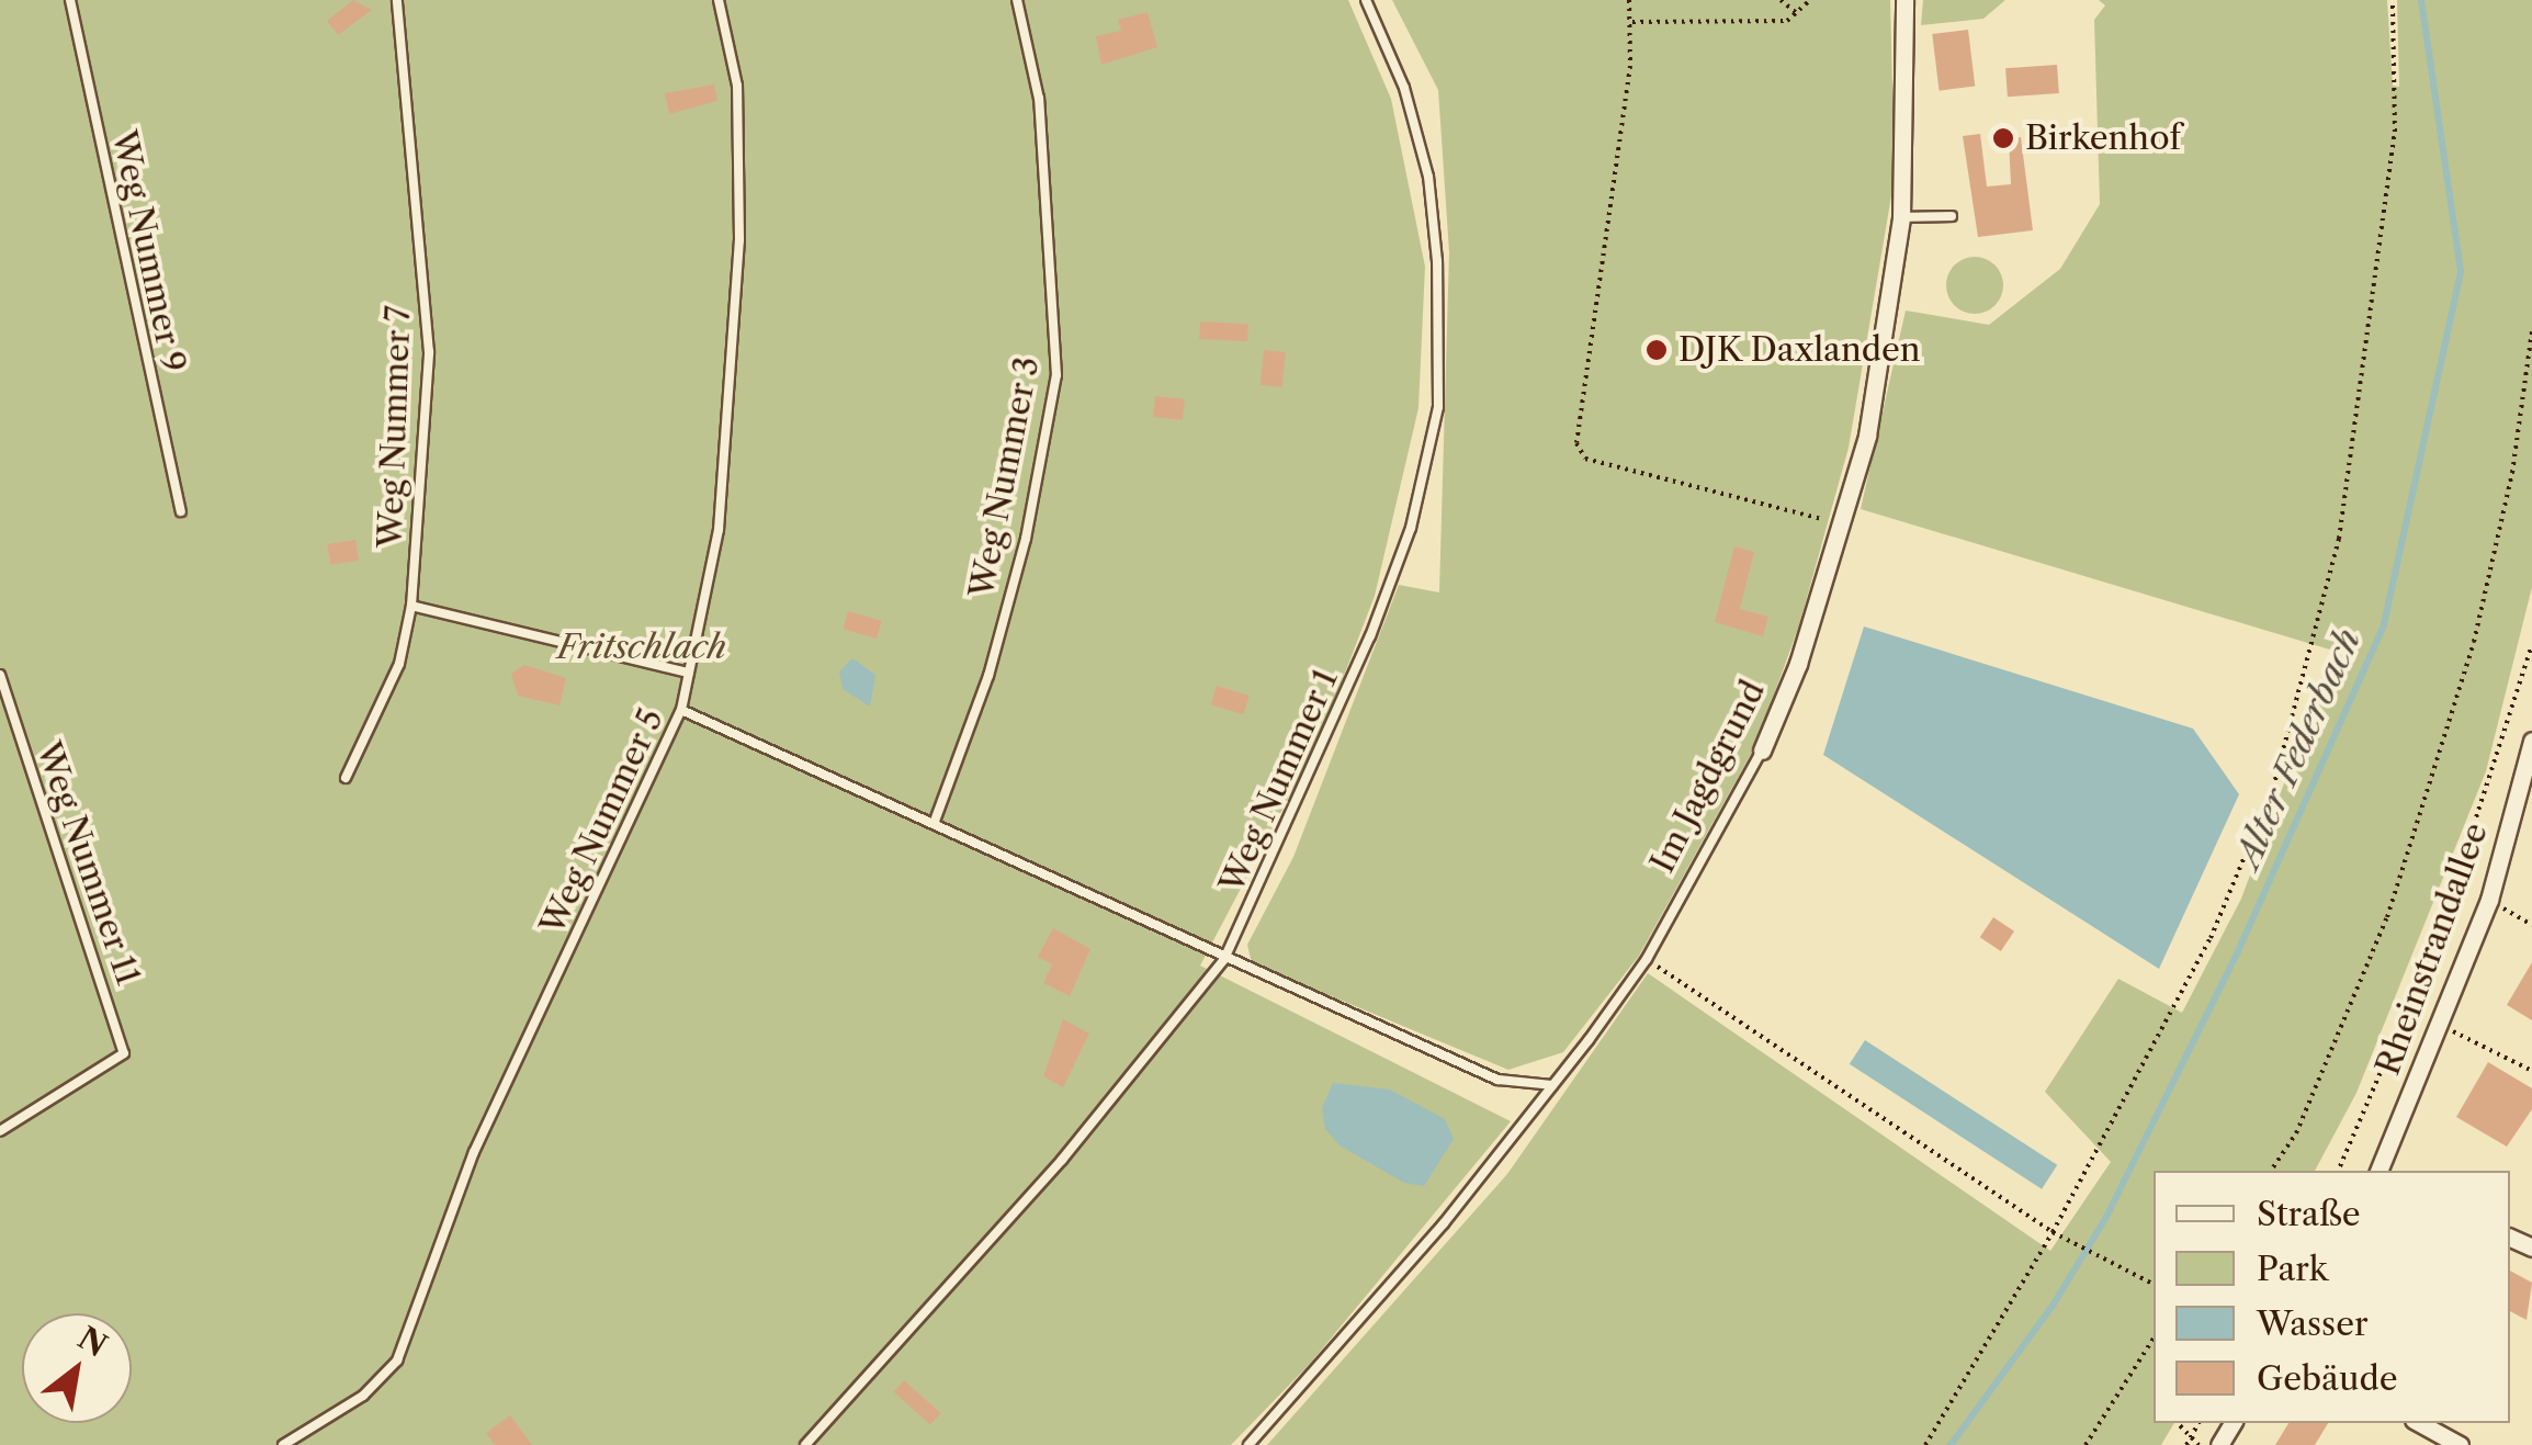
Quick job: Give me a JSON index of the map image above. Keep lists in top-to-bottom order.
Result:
{
  "streets": {
    "street": ["Im Jagdgrund", "Rheinstrandallee"],
    "lane": [
      "Weg Nummer 9",
      "Weg Nummer 7",
      "Weg Nummer 3",
      "Weg Nummer 1",
      "Weg Nummer 5",
      "Weg Nummer 11"
    ]
  },
  "water": ["Alter Federbach"],
  "parks": ["Fritschlach"],
  "places": ["Birkenhof", "DJK Daxlanden"],
  "legend": [
    "Straße",
    "Park",
    "Wasser",
    "Gebäude"
  ],
  "north": "top right"
}
